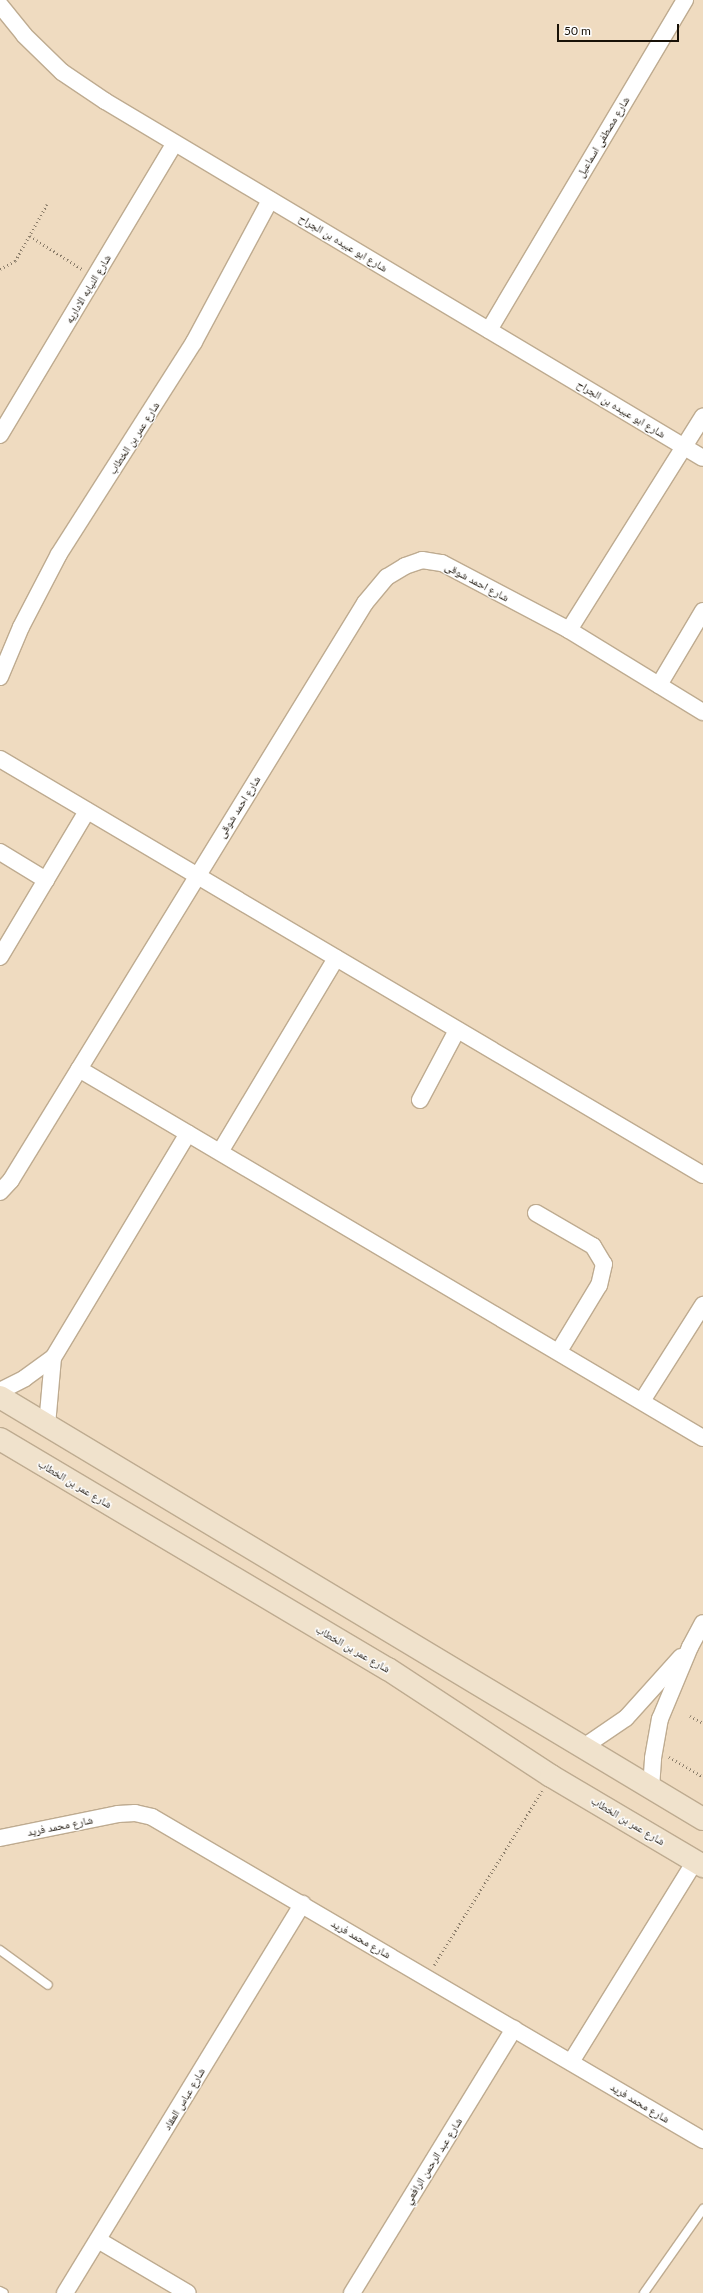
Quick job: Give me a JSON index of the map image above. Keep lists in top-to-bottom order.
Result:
{
  "streets": {
    "street": [
      "شارع مصطفى اسماعيل",
      "شارع ابو عبيده بن الجراح",
      "شارع النيابه الاداريه",
      "شارع عمر بن الخطاب",
      "شارع احمد شوقى",
      "شارع محمد فريد",
      "شارع عباس العقاد",
      "شارع عبد الرحمن الرافعي"
    ]
  },
  "crossings": [
    ["شارع مصطفى اسماعيل", "شارع ابو عبيده بن الجراح"],
    ["شارع ابو عبيده بن الجراح", "شارع النيابه الاداريه"],
    ["شارع ابو عبيده بن الجراح", "شارع عمر بن الخطاب"],
    ["شارع محمد فريد", "شارع عباس العقاد"],
    ["شارع محمد فريد", "شارع عبد الرحمن الرافعي"]
  ],
  "scale_bar": "50 m"
}
